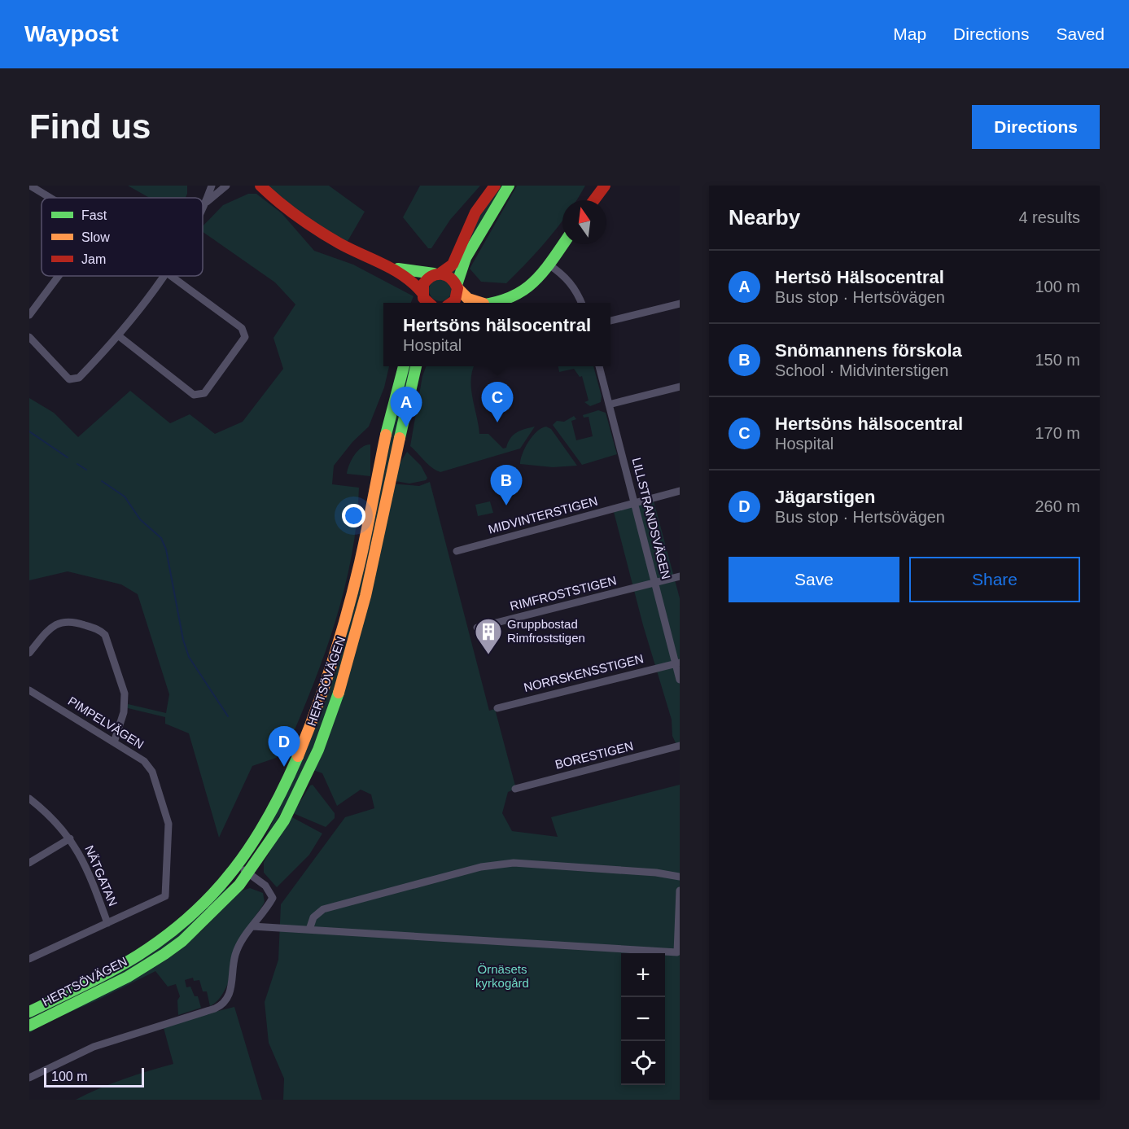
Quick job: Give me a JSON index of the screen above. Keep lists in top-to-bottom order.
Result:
{
  "streets": {
    "main road": ["HERTSÖVÄGEN"],
    "street": [
      "MIDVINTERSTIGEN",
      "LILLSTRANDSVÄGEN",
      "RIMFROSTSTIGEN",
      "NORRSKENSSTIGEN",
      "PIMPELVÄGEN",
      "BORESTIGEN",
      "NÄTGATAN"
    ]
  },
  "crossings": [
    ["MIDVINTERSTIGEN", "LILLSTRANDSVÄGEN"],
    ["LILLSTRANDSVÄGEN", "RIMFROSTSTIGEN"],
    ["LILLSTRANDSVÄGEN", "NORRSKENSSTIGEN"],
    ["PIMPELVÄGEN", "NÄTGATAN"]
  ],
  "parks": ["Örnäsets kyrkogård"],
  "places": {
    "building": ["Gruppbostad Rimfroststigen"]
  },
  "legend": ["Fast", "Slow", "Jam"],
  "scale_bar": "100 m",
  "north": "top",
  "page": {
    "header": "Waypost",
    "nav": ["Map", "Directions", "Saved"],
    "buttons": [
      "Directions",
      ["Save", "Share"]
    ],
    "title": "Find us",
    "heading": ["Nearby", "4 results"],
    "list": [
      {
        "mark": "A",
        "name": "Hertsö Hälsocentral",
        "note": "Bus stop · Hertsövägen",
        "value": "100 m"
      },
      {
        "mark": "B",
        "name": "Snömannens förskola",
        "note": "School · Midvinterstigen",
        "value": "150 m"
      },
      {
        "mark": "C",
        "name": "Hertsöns hälsocentral",
        "note": "Hospital",
        "value": "170 m"
      },
      {
        "mark": "D",
        "name": "Jägarstigen",
        "note": "Bus stop · Hertsövägen",
        "value": "260 m"
      }
    ],
    "popup": ["Hertsöns hälsocentral", "Hospital"],
    "pins": [
      "C",
      "A",
      "B",
      "D"
    ],
    "map_buttons": ["+", "−"],
    "scale": "100 m"
  }
}
